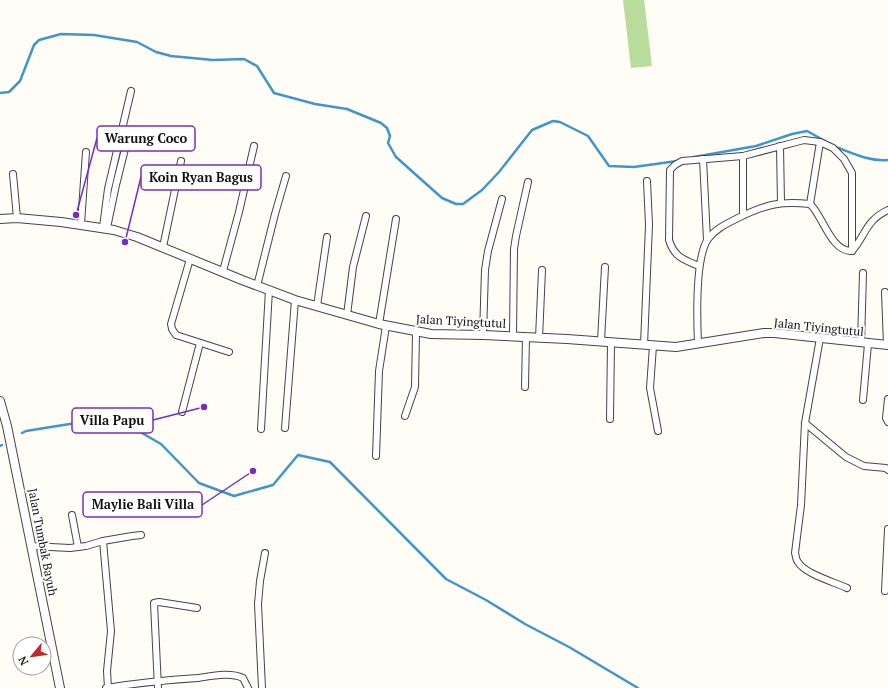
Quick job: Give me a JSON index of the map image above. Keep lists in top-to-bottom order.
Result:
{
  "streets": {
    "street": ["Jalan Tiyingtutul", "Jalan Tumbak Bayuh"]
  },
  "places": [
    "Warung Coco",
    "Koin Ryan Bagus",
    "Villa Papu",
    "Maylie Bali Villa"
  ],
  "north": "bottom left"
}
